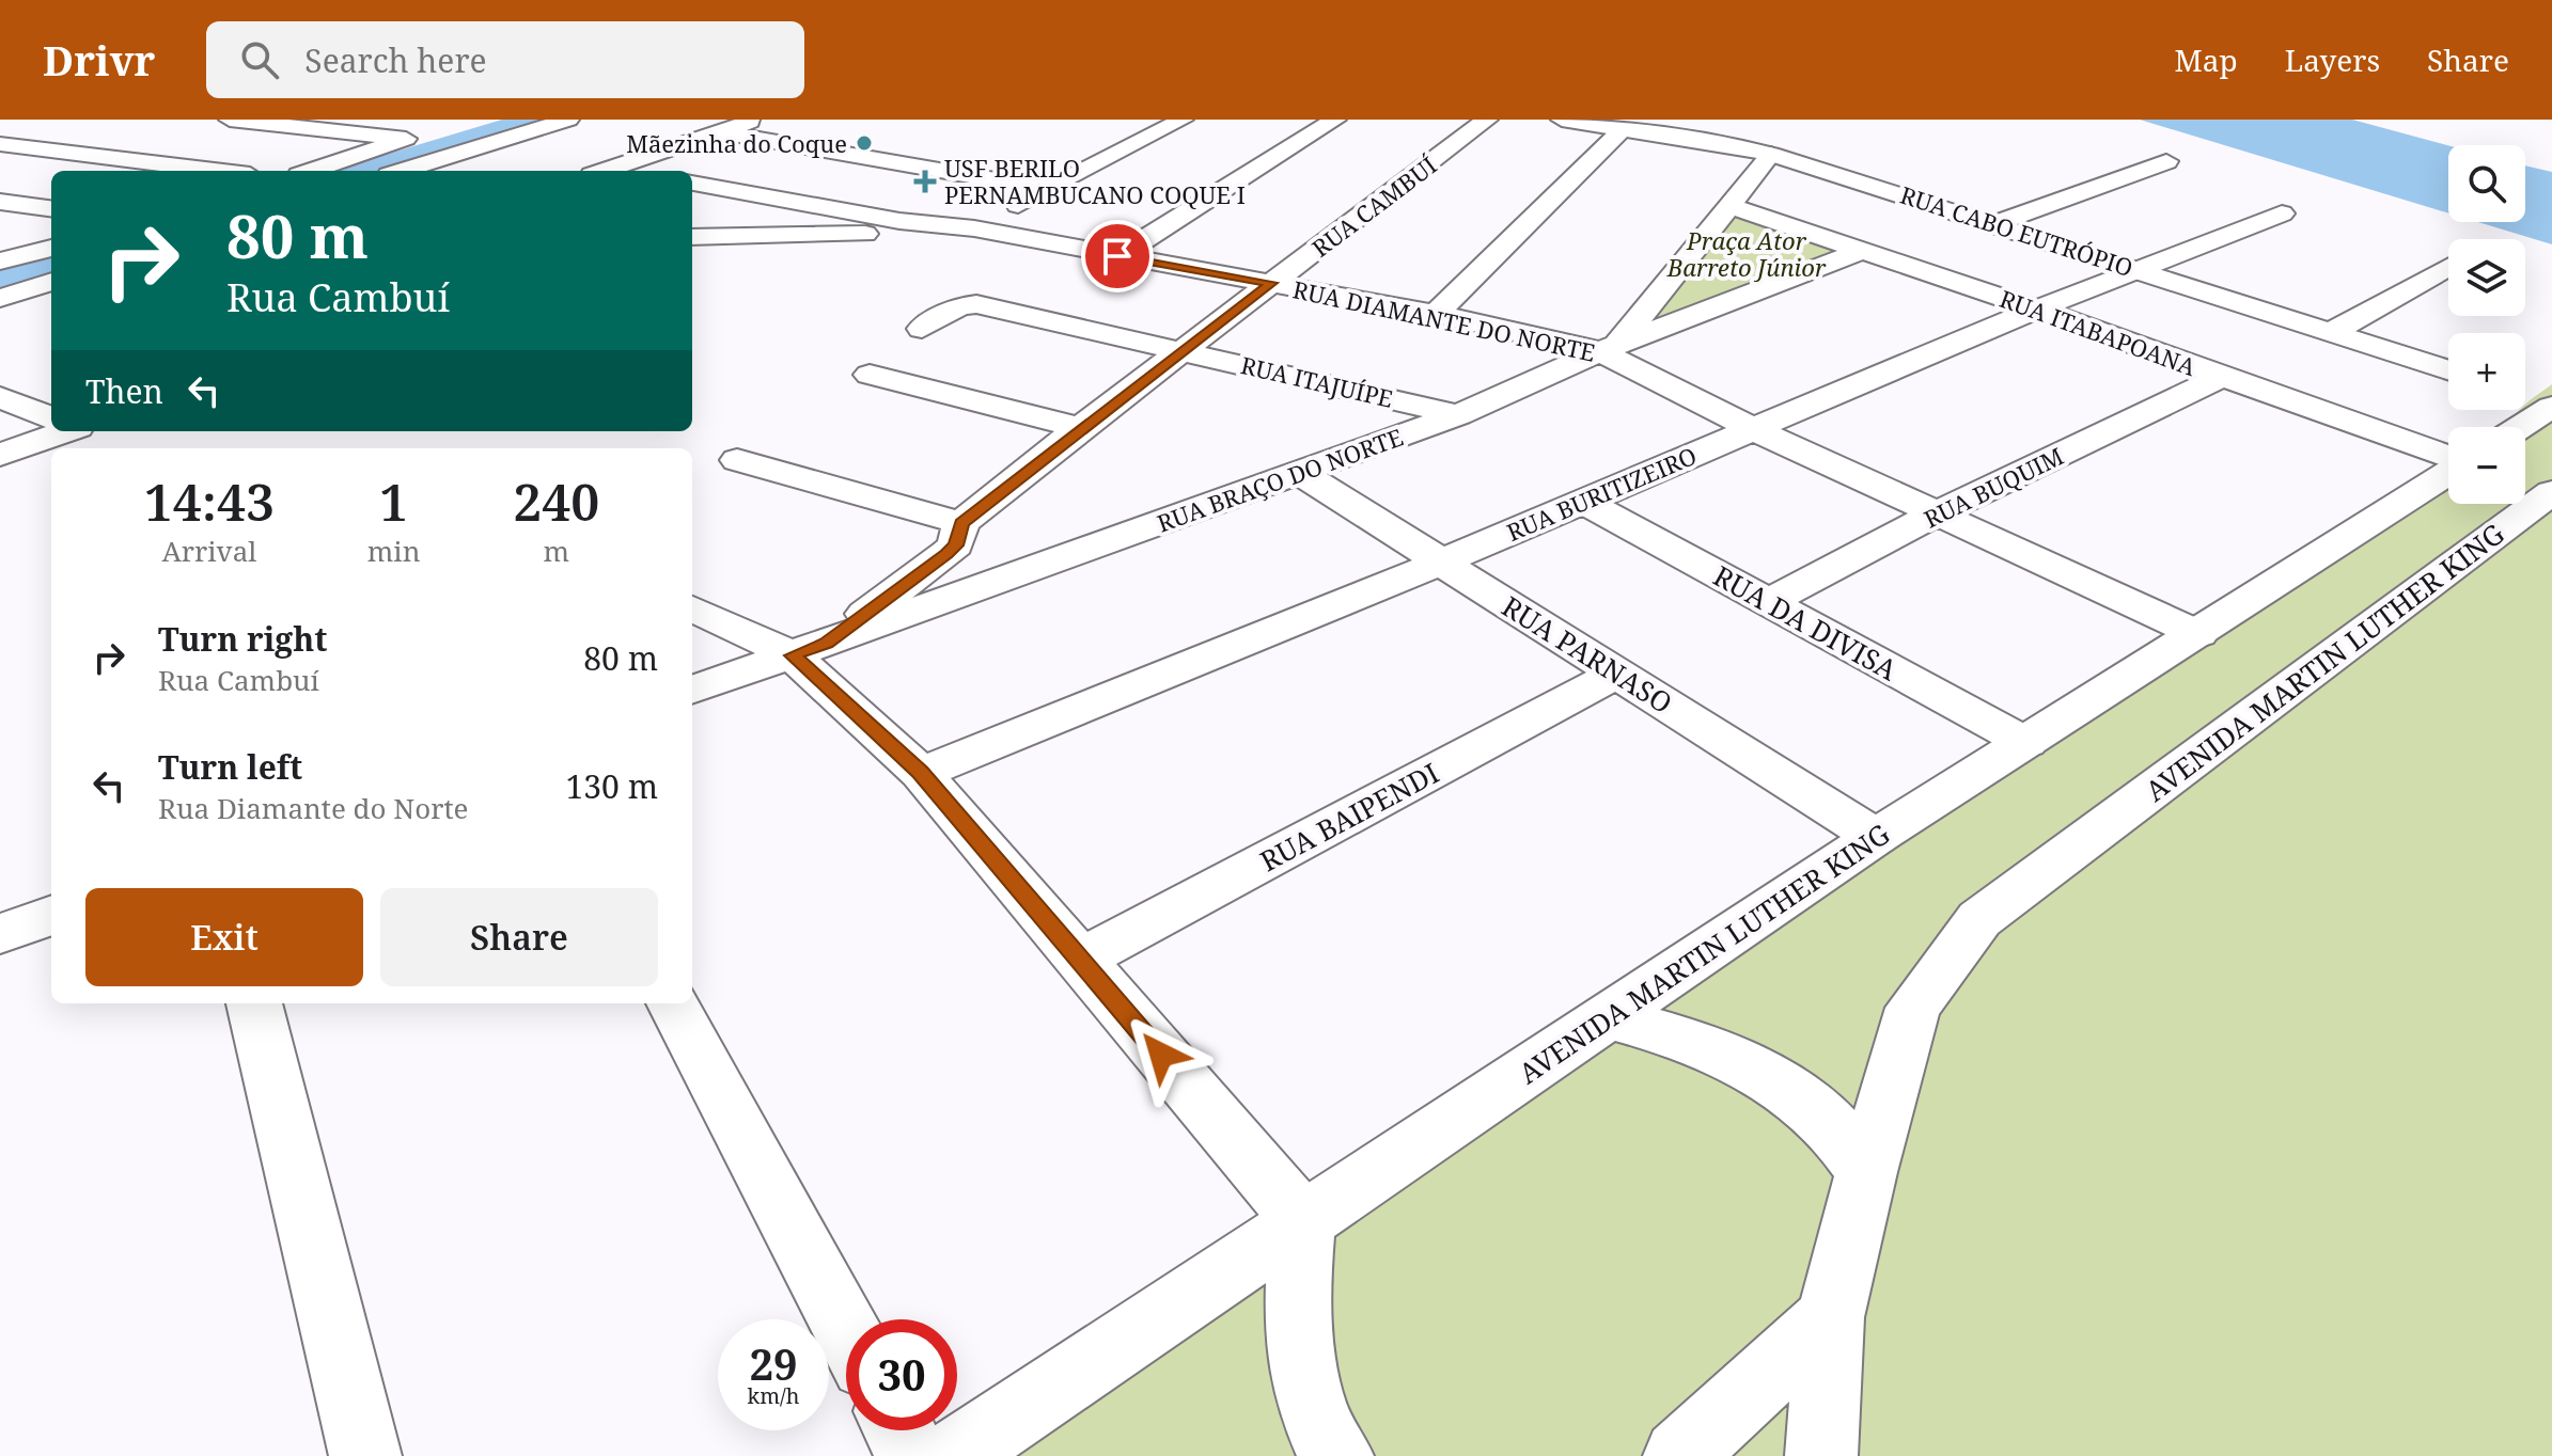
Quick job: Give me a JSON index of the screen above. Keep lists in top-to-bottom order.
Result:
{
  "streets": {
    "street": [
      "RUA CAMBUÍ",
      "RUA CABO EUTRÓPIO",
      "RUA DIAMANTE DO NORTE",
      "RUA ITABAPOANA",
      "RUA ITAJUÍPE",
      "RUA BRAÇO DO NORTE",
      "RUA BUQUIM",
      "RUA BURITIZEIRO",
      "RUA DA DIVISA",
      "RUA PARNASO",
      "AVENIDA MARTIN LUTHER KING",
      "RUA BAIPENDI"
    ]
  },
  "crossings": [
    ["RUA CAMBUÍ", "RUA DIAMANTE DO NORTE"],
    ["RUA CAMBUÍ", "RUA ITAJUÍPE"],
    ["RUA CAMBUÍ", "RUA BRAÇO DO NORTE"],
    ["RUA CABO EUTRÓPIO", "RUA BURITIZEIRO"],
    ["RUA DIAMANTE DO NORTE", "RUA BRAÇO DO NORTE"],
    ["RUA DIAMANTE DO NORTE", "RUA BUQUIM"],
    ["RUA DIAMANTE DO NORTE", "RUA BURITIZEIRO"],
    ["RUA DIAMANTE DO NORTE", "AVENIDA MARTIN LUTHER KING"],
    ["RUA ITABAPOANA", "RUA BRAÇO DO NORTE"],
    ["RUA ITABAPOANA", "RUA BUQUIM"],
    ["RUA ITABAPOANA", "RUA BURITIZEIRO"],
    ["RUA ITAJUÍPE", "RUA BRAÇO DO NORTE"],
    ["RUA BRAÇO DO NORTE", "RUA PARNASO"],
    ["RUA BUQUIM", "RUA DA DIVISA"],
    ["RUA BURITIZEIRO", "RUA DA DIVISA"],
    ["RUA BURITIZEIRO", "RUA PARNASO"],
    ["RUA DA DIVISA", "AVENIDA MARTIN LUTHER KING"],
    ["RUA PARNASO", "AVENIDA MARTIN LUTHER KING"],
    ["RUA PARNASO", "RUA BAIPENDI"]
  ],
  "parks": ["Praça Ator Barreto Júnior"],
  "places": {
    "other": ["Mãezinha do Coque"],
    "health": ["USF BERILO PERNAMBUCANO COQUE I"]
  },
  "page": {
    "header": "Drivr",
    "search": "Search here",
    "nav": ["Map", "Layers", "Share"],
    "map_buttons": ["+", "−"],
    "turn": ["80 m", "Rua Cambuí"],
    "then": "Then",
    "eta": [
      "14:43",
      "Arrival",
      "1",
      "min",
      "240",
      "m"
    ],
    "list": [
      {
        "name": "Turn right",
        "note": "Rua Cambuí",
        "value": "80 m"
      },
      {
        "name": "Turn left",
        "note": "Rua Diamante do Norte",
        "value": "130 m"
      }
    ],
    "buttons": ["Exit", "Share"],
    "speed": "29 km/h",
    "limit": "30"
  }
}
